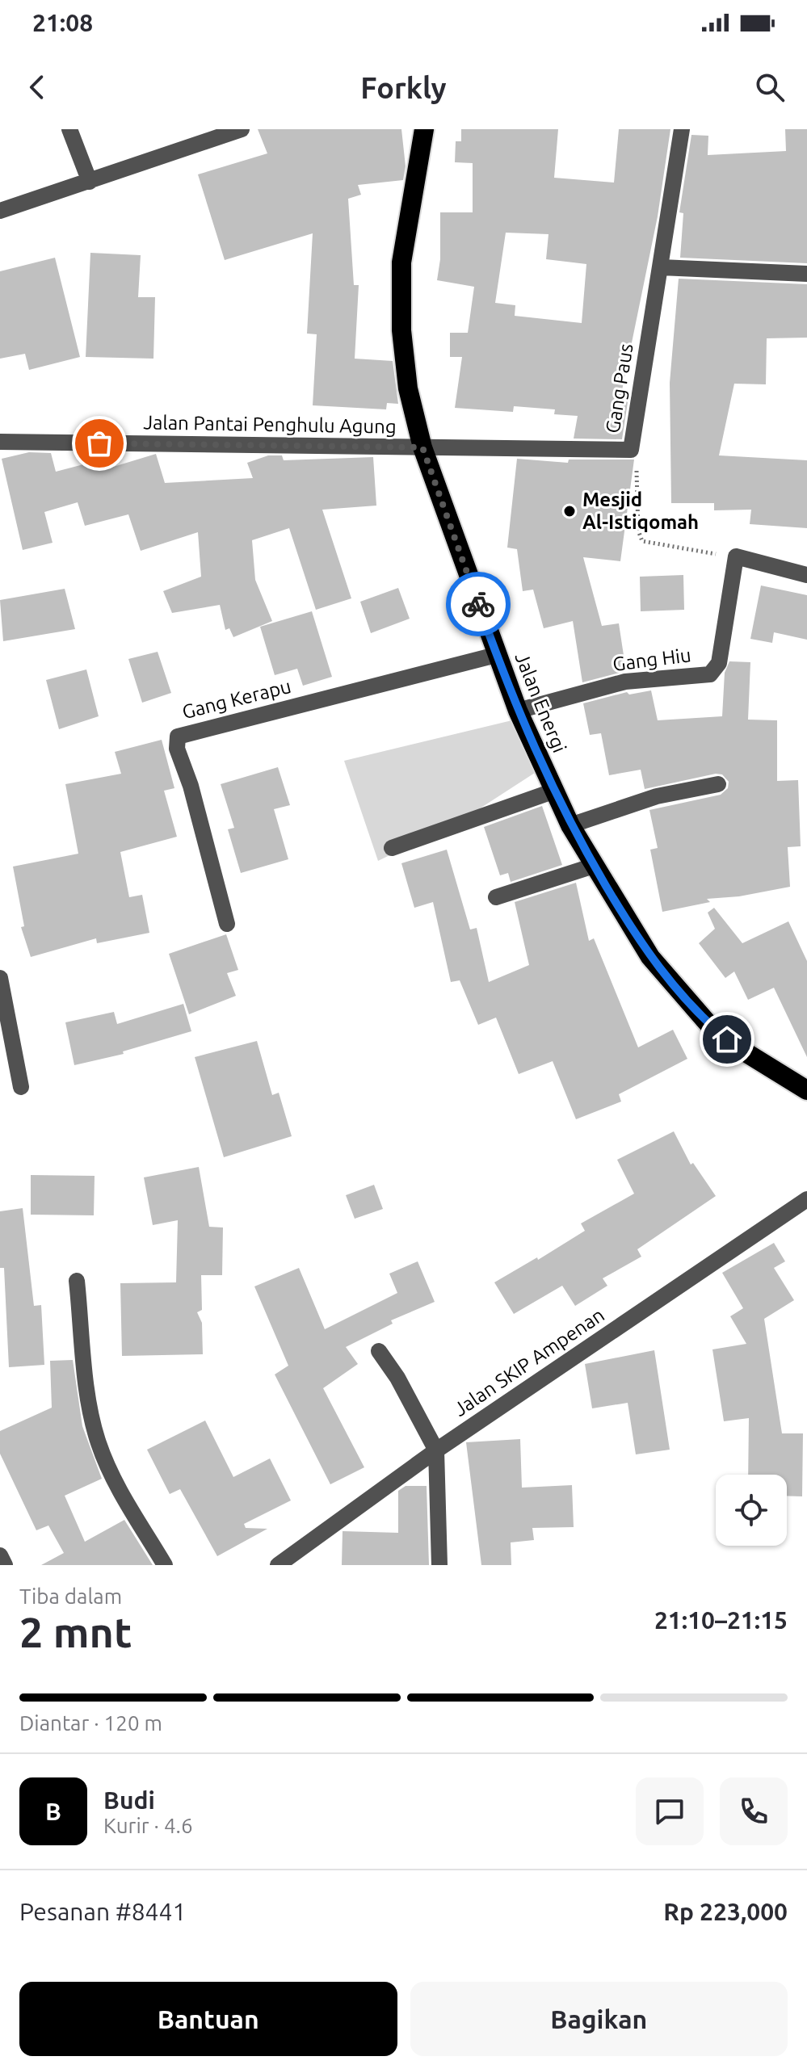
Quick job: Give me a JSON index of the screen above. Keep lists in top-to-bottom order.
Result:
{
  "streets": {
    "highway": ["Jalan Energi"],
    "street": [
      "Gang Paus",
      "Jalan Pantai Penghulu Agung",
      "Gang Hiu",
      "Gang Kerapu",
      "Jalan SKIP Ampenan"
    ]
  },
  "crossings": [
    ["Gang Paus", "Jalan Pantai Penghulu Agung"],
    ["Gang Paus", "Jalan Energi"],
    ["Jalan Pantai Penghulu Agung", "Jalan Energi"],
    ["Gang Hiu", "Jalan Energi"],
    ["Gang Kerapu", "Jalan Energi"]
  ],
  "places": ["Mesjid Al-Istiqomah"],
  "page": {
    "status": "21:08",
    "header": "Forkly",
    "heading": ["2 mnt", "Tiba dalam", "21:10–21:15"],
    "panel": [
      "Budi",
      "Kurir · 4.6",
      "Pesanan #8441",
      "Rp 223,000"
    ],
    "bar": "Diantar · 120 m",
    "round": "B",
    "buttons": ["Bantuan", "Bagikan"]
  }
}
